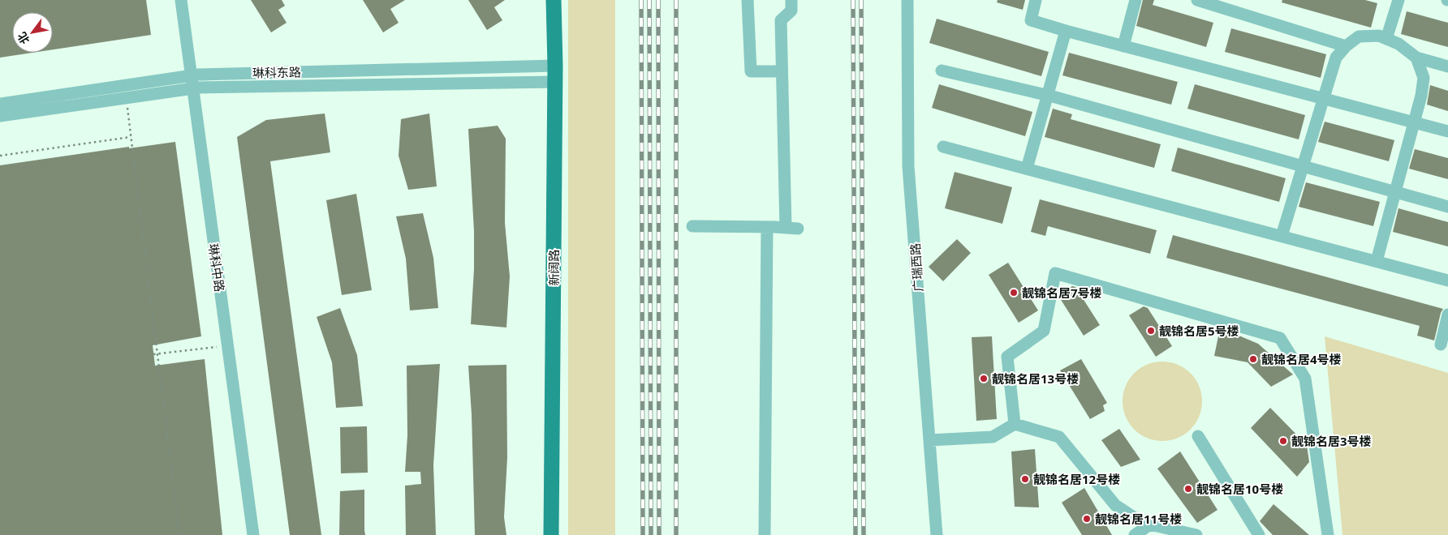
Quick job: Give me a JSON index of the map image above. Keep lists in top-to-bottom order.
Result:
{
  "streets": {
    "main road": ["新阔路"],
    "street": ["琳科东路", "琳科中路", "广瑞西路"]
  },
  "crossings": [
    ["琳科东路", "琳科中路"],
    ["琳科东路", "新阔路"]
  ],
  "places": [
    "靓锦名居7号楼",
    "靓锦名居5号楼",
    "靓锦名居4号楼",
    "靓锦名居13号楼",
    "靓锦名居3号楼",
    "靓锦名居12号楼",
    "靓锦名居10号楼",
    "靓锦名居11号楼"
  ],
  "north": "bottom left"
}
